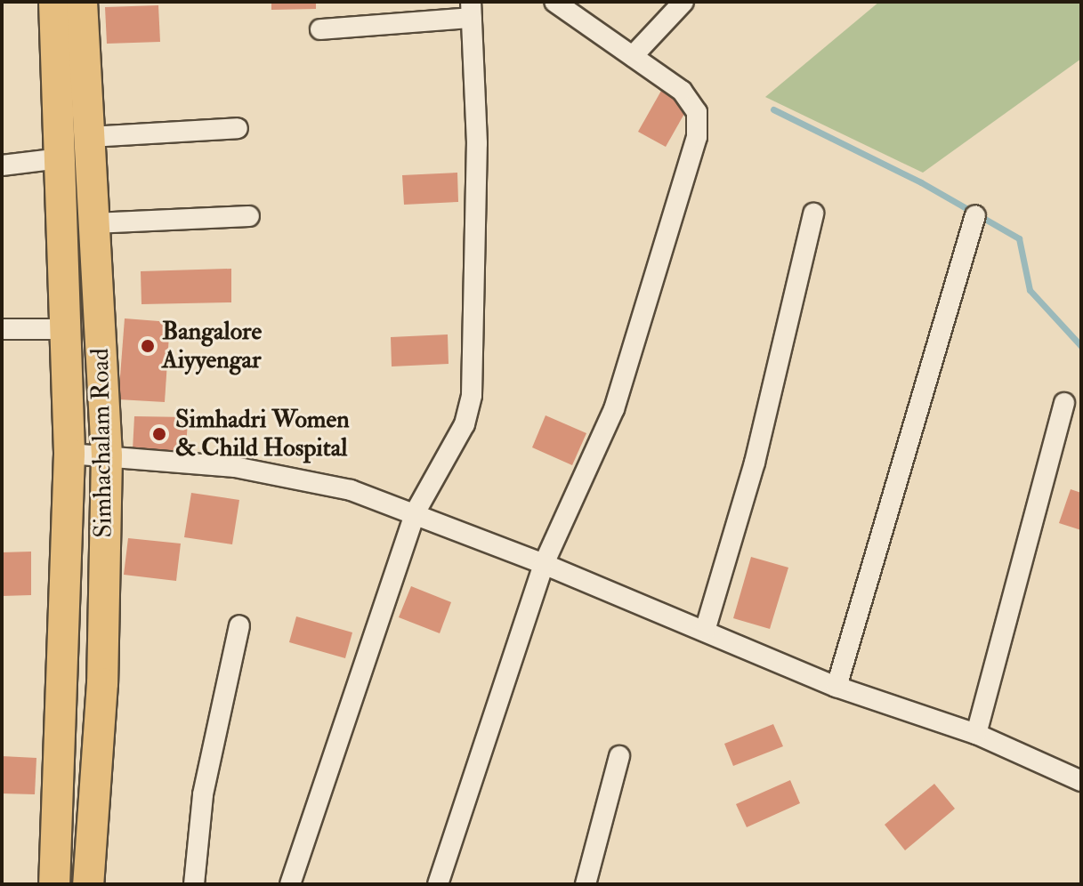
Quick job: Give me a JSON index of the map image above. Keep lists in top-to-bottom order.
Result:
{
  "streets": {
    "main road": ["Simhachalam Road"]
  },
  "places": ["Bangalore Aiyyengar", "Simhadri Women & Child Hospital"]
}
